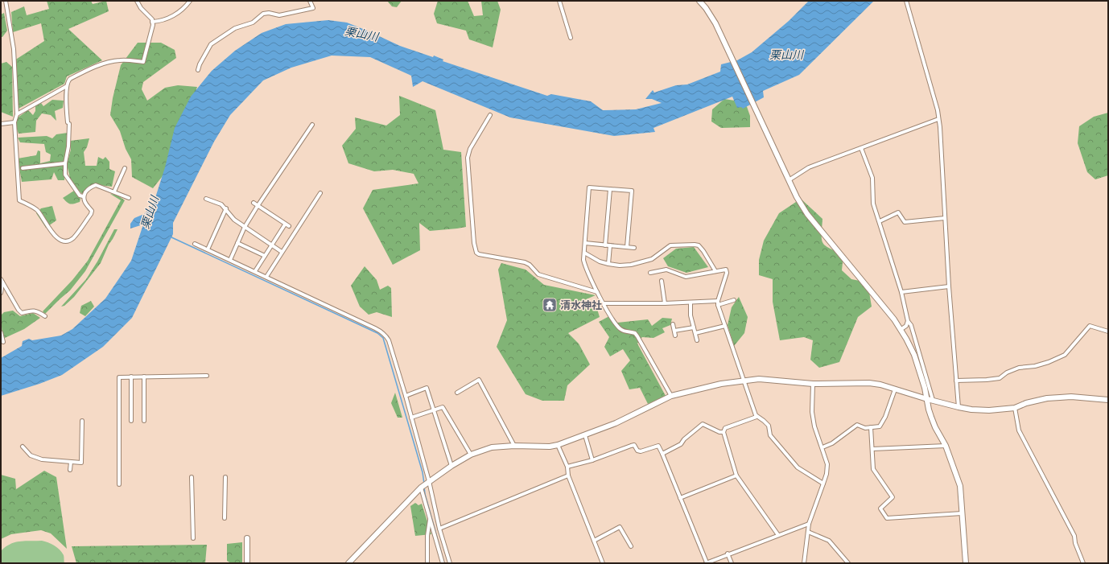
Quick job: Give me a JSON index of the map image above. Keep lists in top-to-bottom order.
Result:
{
  "water": ["栗山川"],
  "places": {
    "temple": ["清水神社"]
  }
}
